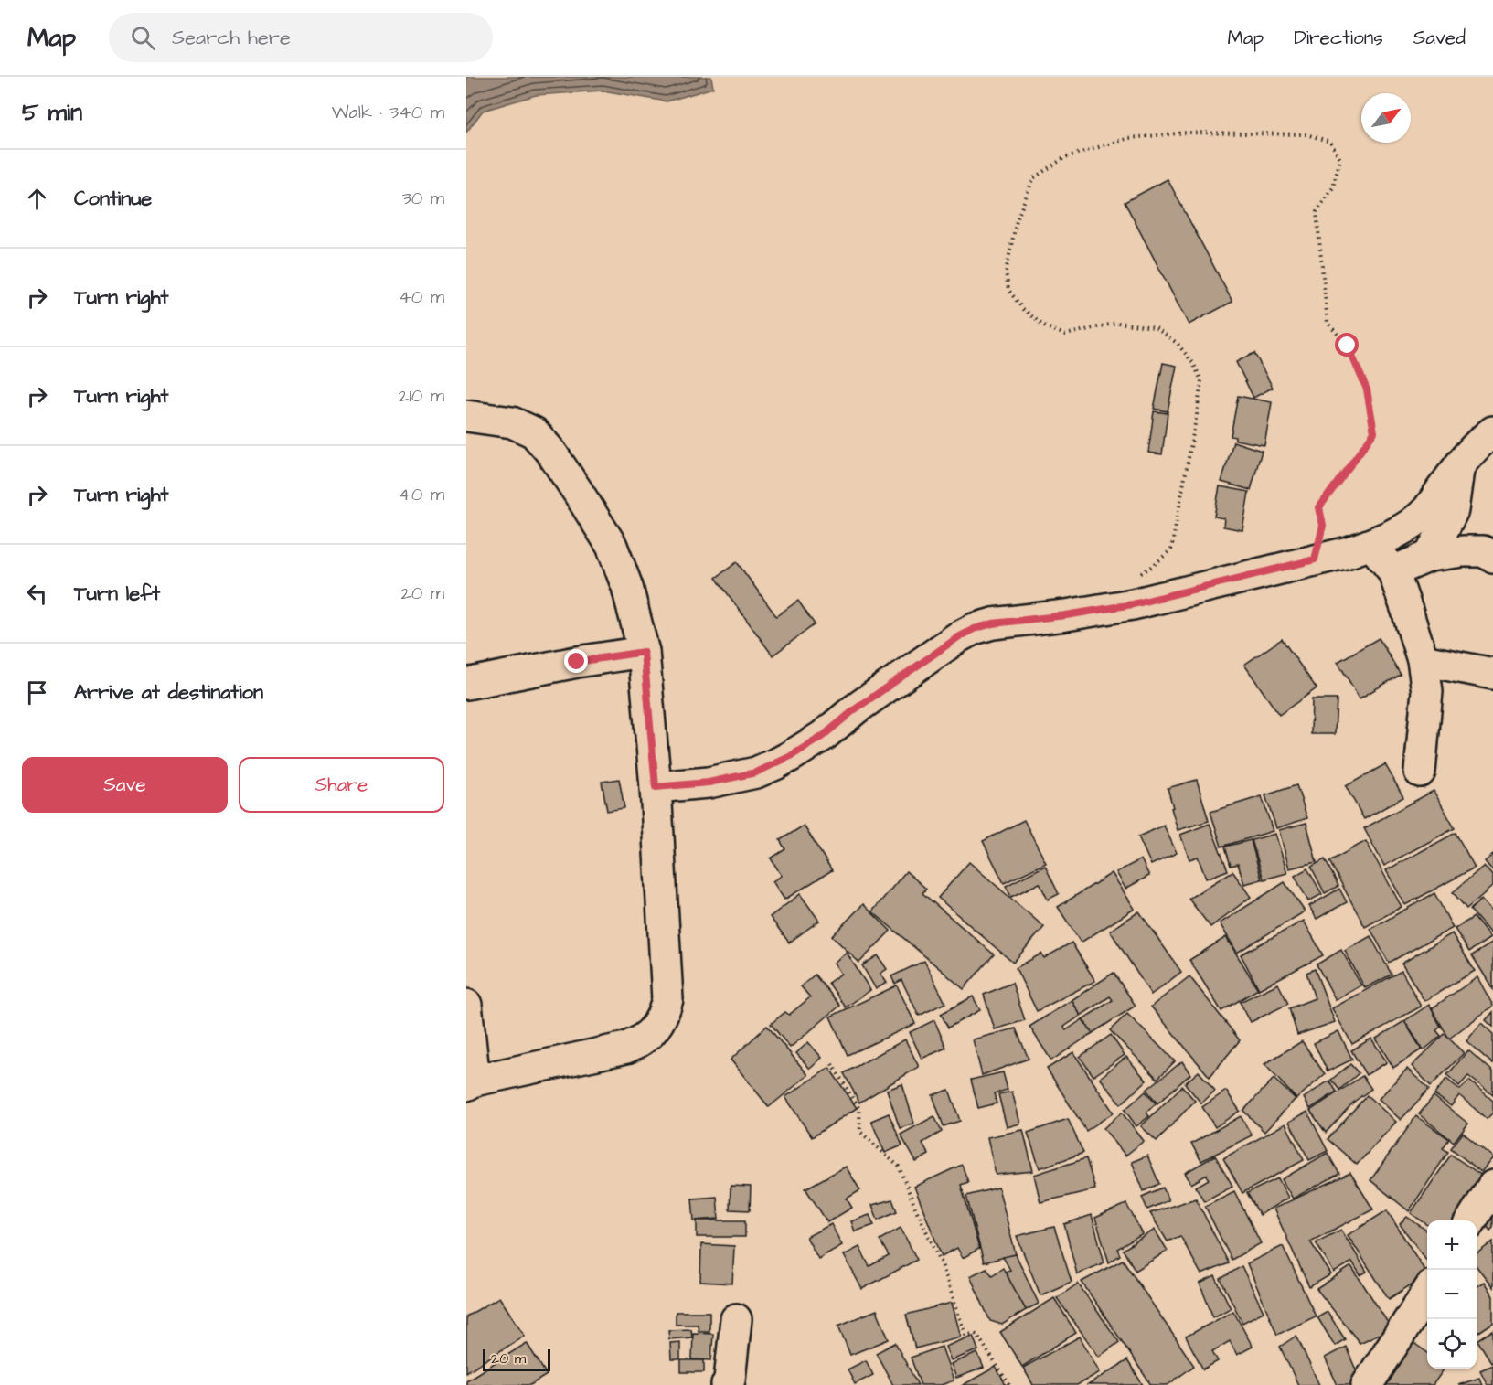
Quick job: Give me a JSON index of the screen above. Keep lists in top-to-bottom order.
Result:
{
  "scale_bar": "20 m",
  "north": "top right",
  "page": {
    "header": "Map",
    "search": "Search here",
    "nav": ["Map", "Directions", "Saved"],
    "heading": ["5 min", "Walk · 340 m"],
    "list": [
      ["Continue", "30 m"],
      ["Turn right", "40 m"],
      ["Turn right", "210 m"],
      ["Turn right", "40 m"],
      ["Turn left", "20 m"],
      "Arrive at destination"
    ],
    "buttons": ["Save", "Share"],
    "map_buttons": ["+", "−"],
    "scale": "20 m"
  }
}
